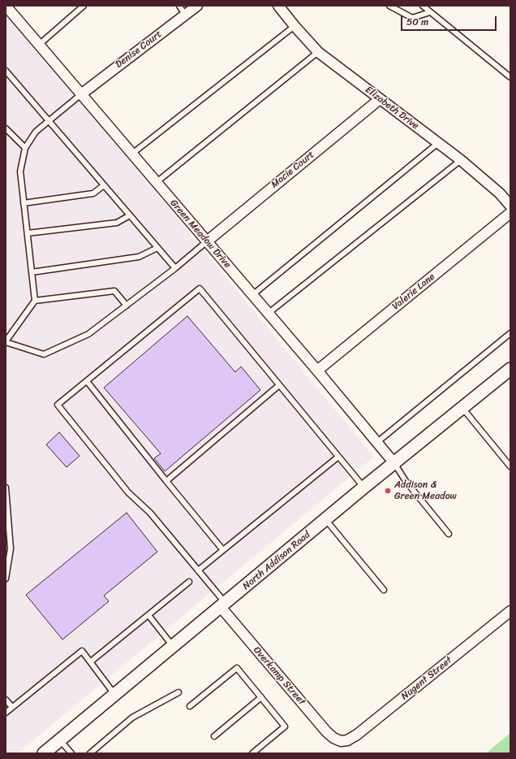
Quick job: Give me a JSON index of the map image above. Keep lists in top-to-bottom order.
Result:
{
  "streets": {
    "street": [
      "Denise Court",
      "Elizabeth Drive",
      "Macie Court",
      "Green Meadow Drive",
      "Valerie Lane",
      "North Addison Road",
      "Overkamp Street",
      "Nugent Street"
    ]
  },
  "crossings": [
    ["Denise Court", "Green Meadow Drive"],
    ["Elizabeth Drive", "Macie Court"],
    ["Macie Court", "Green Meadow Drive"],
    ["Green Meadow Drive", "Valerie Lane"],
    ["Green Meadow Drive", "North Addison Road"],
    ["North Addison Road", "Overkamp Street"],
    ["Overkamp Street", "Nugent Street"]
  ],
  "places": ["Addison & Green Meadow"],
  "scale_bar": "50 m"
}
